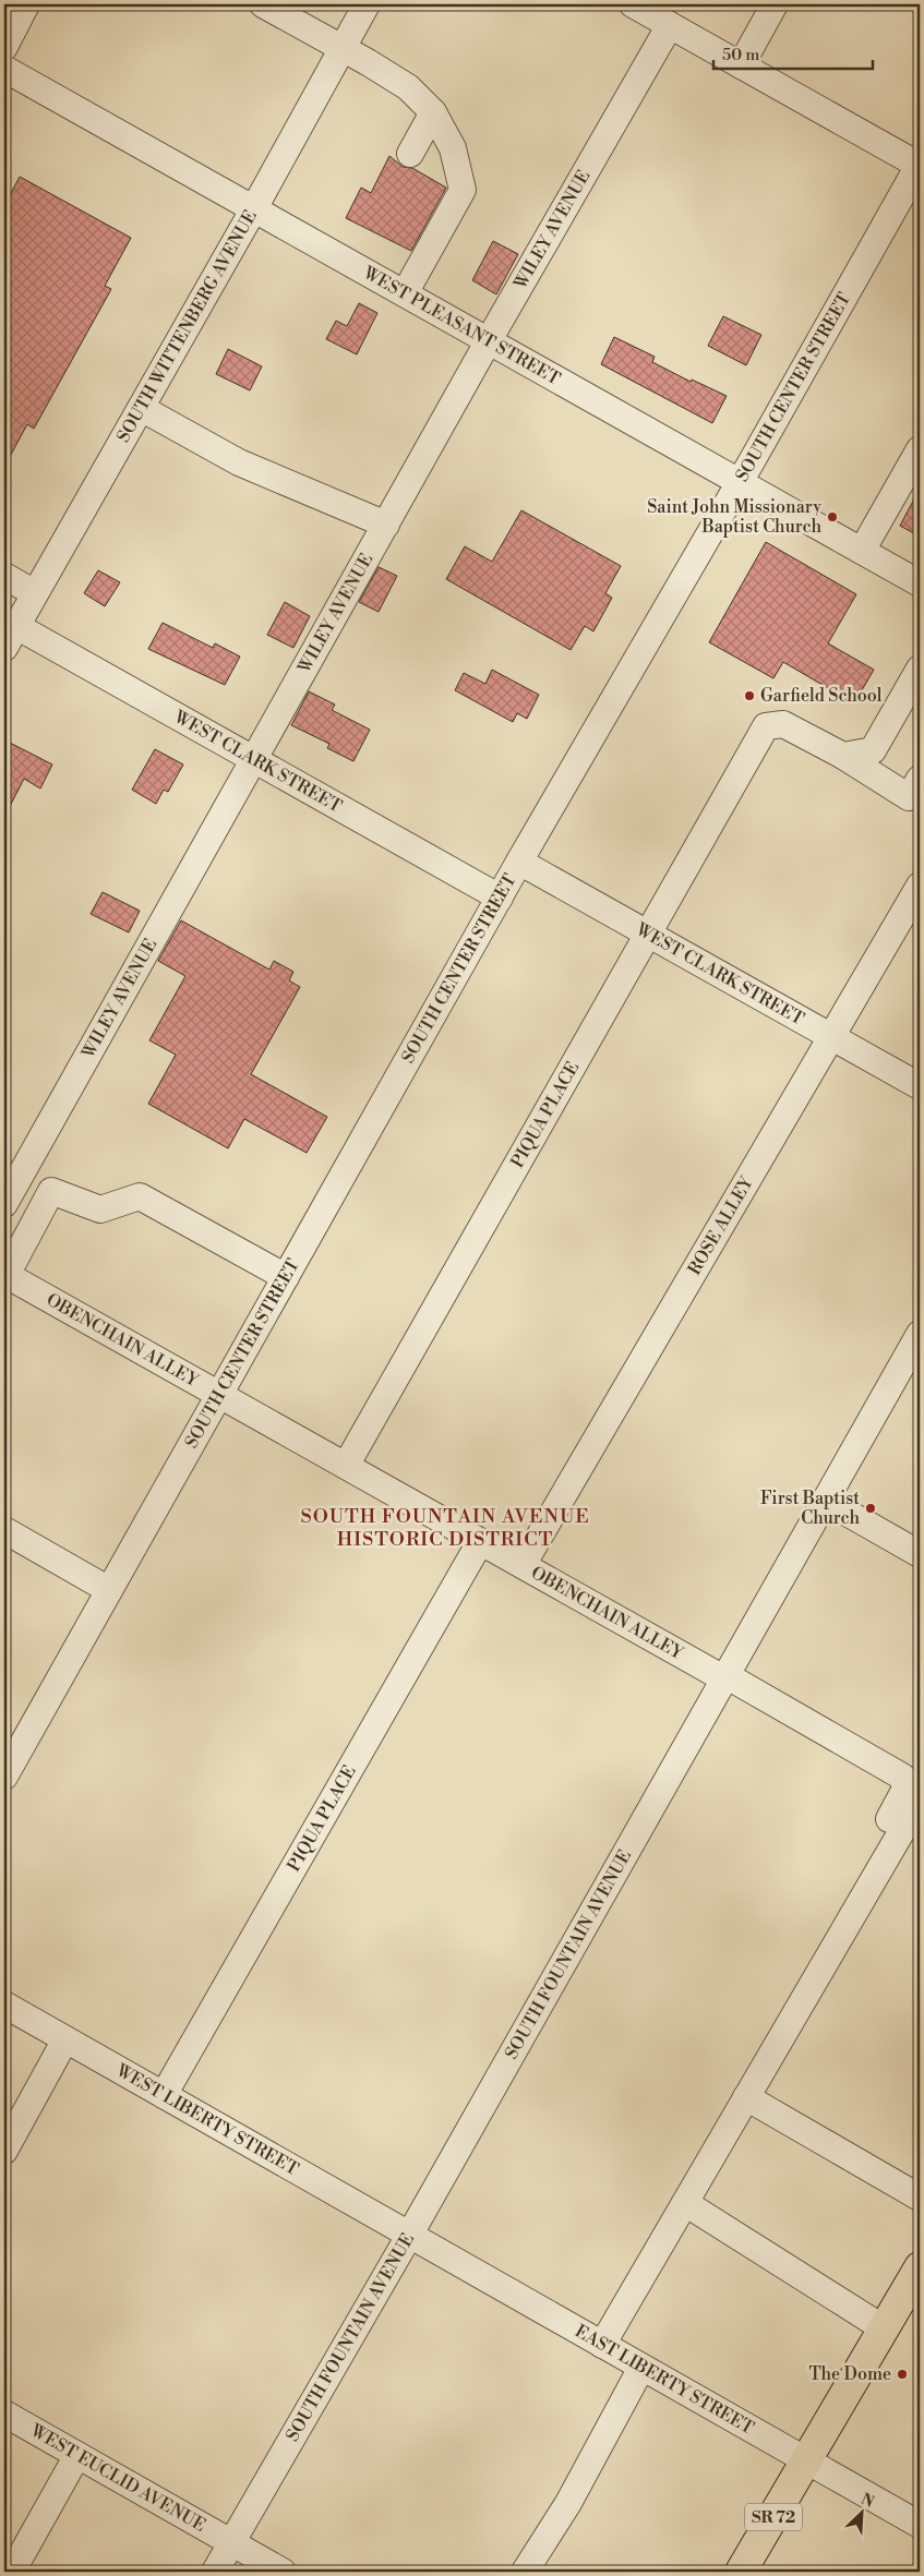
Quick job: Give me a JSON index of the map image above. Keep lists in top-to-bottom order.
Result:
{
  "streets": {
    "main road": ["SR 72"],
    "street": [
      "WILEY AVENUE",
      "SOUTH WITTENBERG AVENUE",
      "WEST PLEASANT STREET",
      "SOUTH CENTER STREET",
      "WEST CLARK STREET",
      "PIQUA PLACE",
      "ROSE ALLEY",
      "OBENCHAIN ALLEY",
      "SOUTH FOUNTAIN AVENUE",
      "WEST LIBERTY STREET",
      "EAST LIBERTY STREET",
      "WEST EUCLID AVENUE"
    ]
  },
  "crossings": [
    ["WILEY AVENUE", "WEST PLEASANT STREET"],
    ["WILEY AVENUE", "WEST CLARK STREET"],
    ["SOUTH WITTENBERG AVENUE", "WEST PLEASANT STREET"],
    ["SOUTH WITTENBERG AVENUE", "WEST CLARK STREET"],
    ["WEST PLEASANT STREET", "SOUTH CENTER STREET"],
    ["SOUTH CENTER STREET", "WEST CLARK STREET"],
    ["SOUTH CENTER STREET", "OBENCHAIN ALLEY"],
    ["WEST CLARK STREET", "PIQUA PLACE"],
    ["WEST CLARK STREET", "ROSE ALLEY"],
    ["PIQUA PLACE", "OBENCHAIN ALLEY"],
    ["PIQUA PLACE", "WEST LIBERTY STREET"],
    ["ROSE ALLEY", "OBENCHAIN ALLEY"],
    ["OBENCHAIN ALLEY", "SOUTH FOUNTAIN AVENUE"],
    ["SOUTH FOUNTAIN AVENUE", "WEST LIBERTY STREET"],
    ["SOUTH FOUNTAIN AVENUE", "EAST LIBERTY STREET"],
    ["SOUTH FOUNTAIN AVENUE", "WEST EUCLID AVENUE"],
    ["WEST LIBERTY STREET", "EAST LIBERTY STREET"],
    ["EAST LIBERTY STREET", "SR 72"]
  ],
  "districts": ["SOUTH FOUNTAIN AVENUE HISTORIC DISTRICT"],
  "places": [
    "Saint John Missionary Baptist Church",
    "Garfield School",
    "First Baptist Church",
    "The Dome"
  ],
  "scale_bar": "50 m",
  "north": "top right"
}
